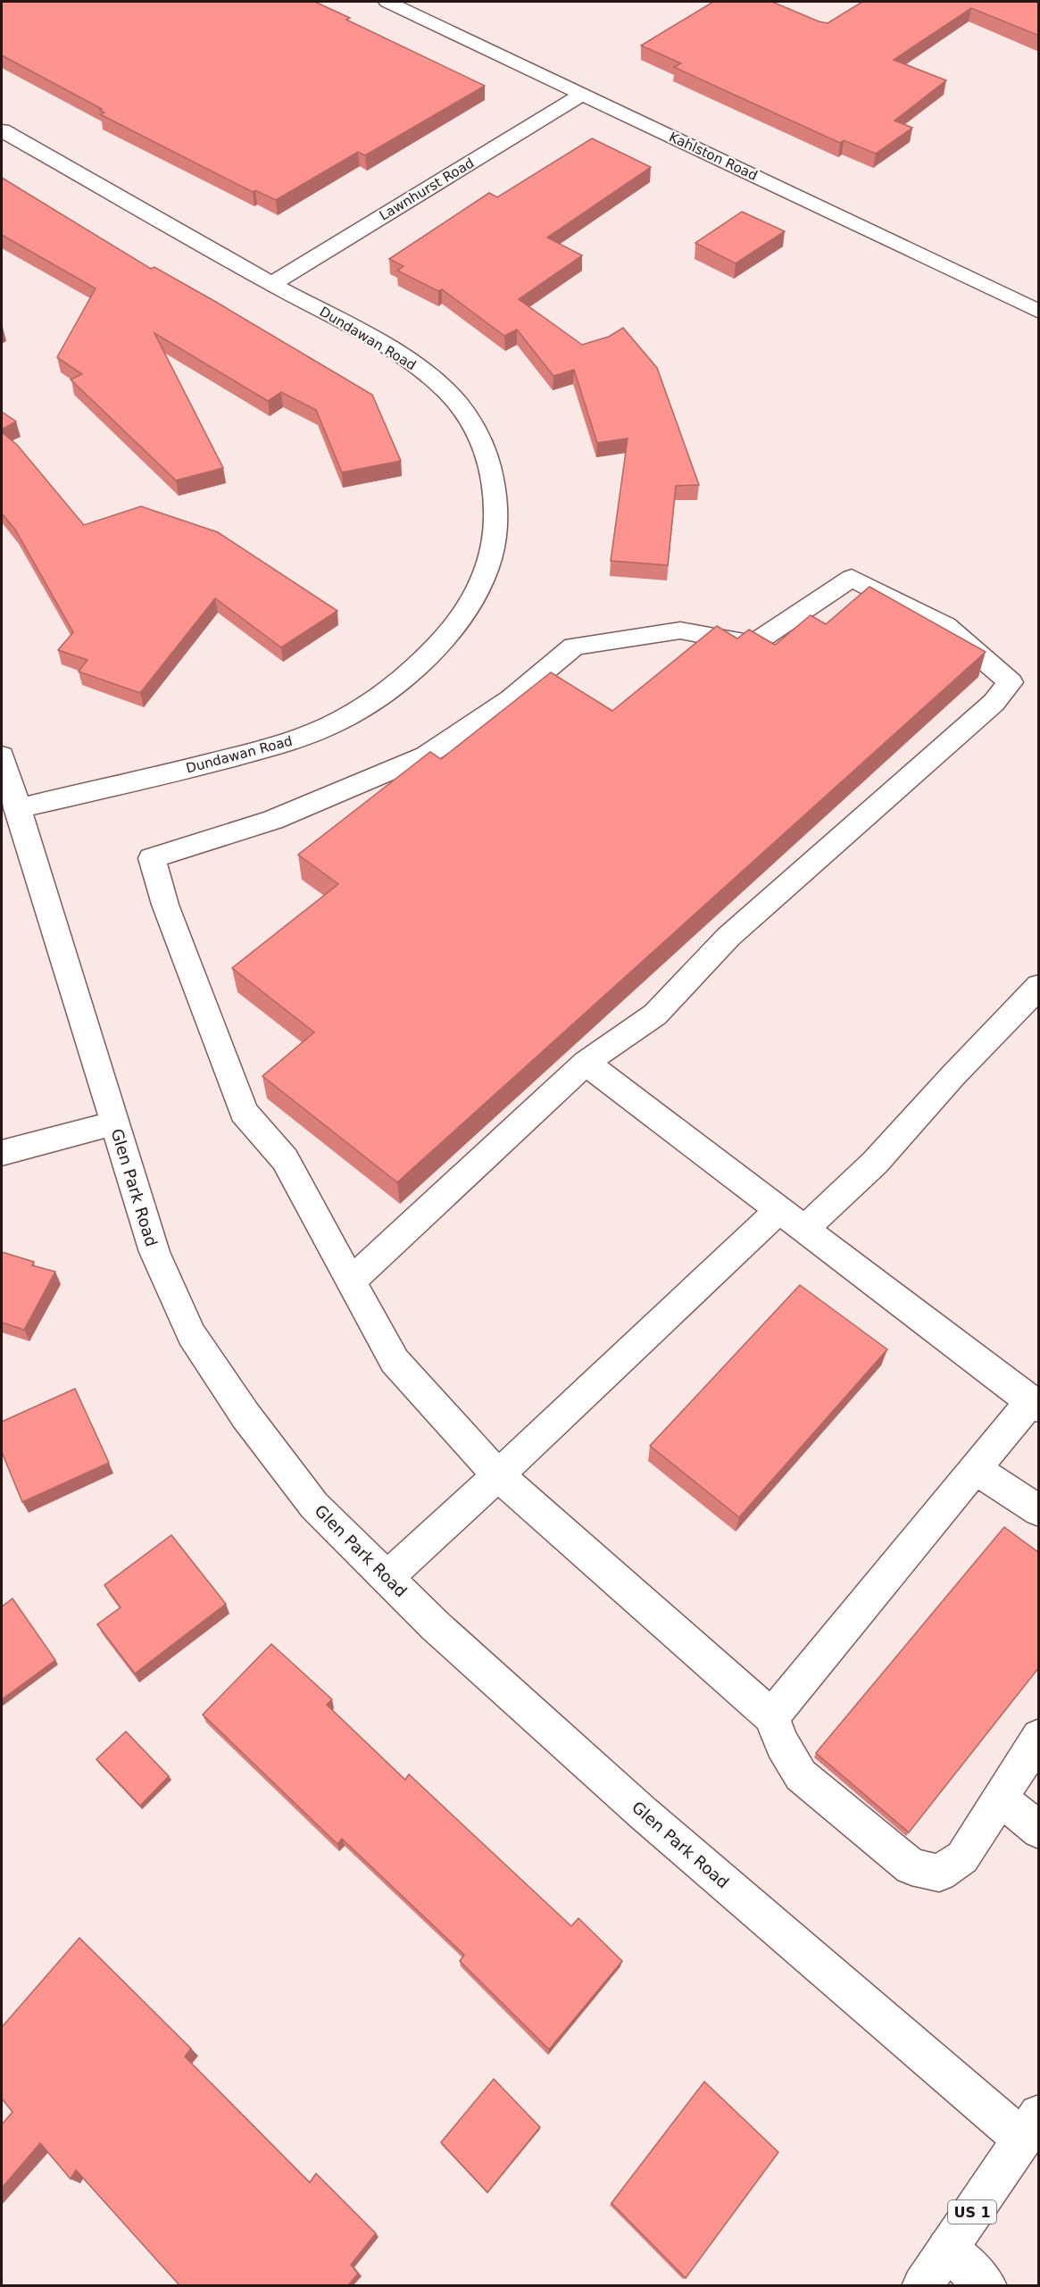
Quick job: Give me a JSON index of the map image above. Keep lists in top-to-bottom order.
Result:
{
  "streets": {
    "main road": [
      "Kahlston Road",
      "Lawnhurst Road",
      "Dundawan Road",
      "Glen Park Road",
      "US 1"
    ]
  },
  "crossings": [
    ["Kahlston Road", "Lawnhurst Road"],
    ["Lawnhurst Road", "Dundawan Road"],
    ["Dundawan Road", "Glen Park Road"],
    ["Glen Park Road", "US 1"]
  ]
}
